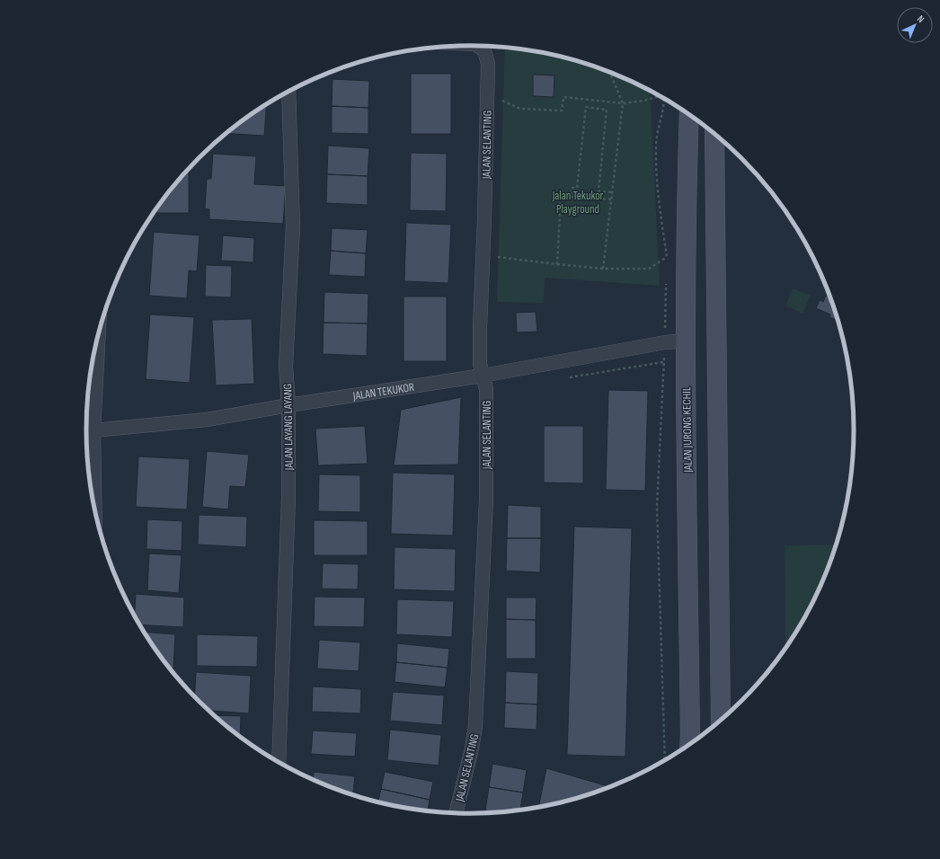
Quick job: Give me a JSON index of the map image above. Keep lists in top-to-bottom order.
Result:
{
  "streets": {
    "main road": ["JALAN JURONG KECHIL"],
    "street": ["JALAN SELANTING", "JALAN TEKUKOR", "JALAN LAYANG LAYANG"]
  },
  "crossings": [
    ["JALAN SELANTING", "JALAN TEKUKOR"],
    ["JALAN TEKUKOR", "JALAN LAYANG LAYANG"],
    ["JALAN TEKUKOR", "JALAN JURONG KECHIL"]
  ],
  "parks": ["Jalan Tekukor Playground"],
  "north": "top right"
}
